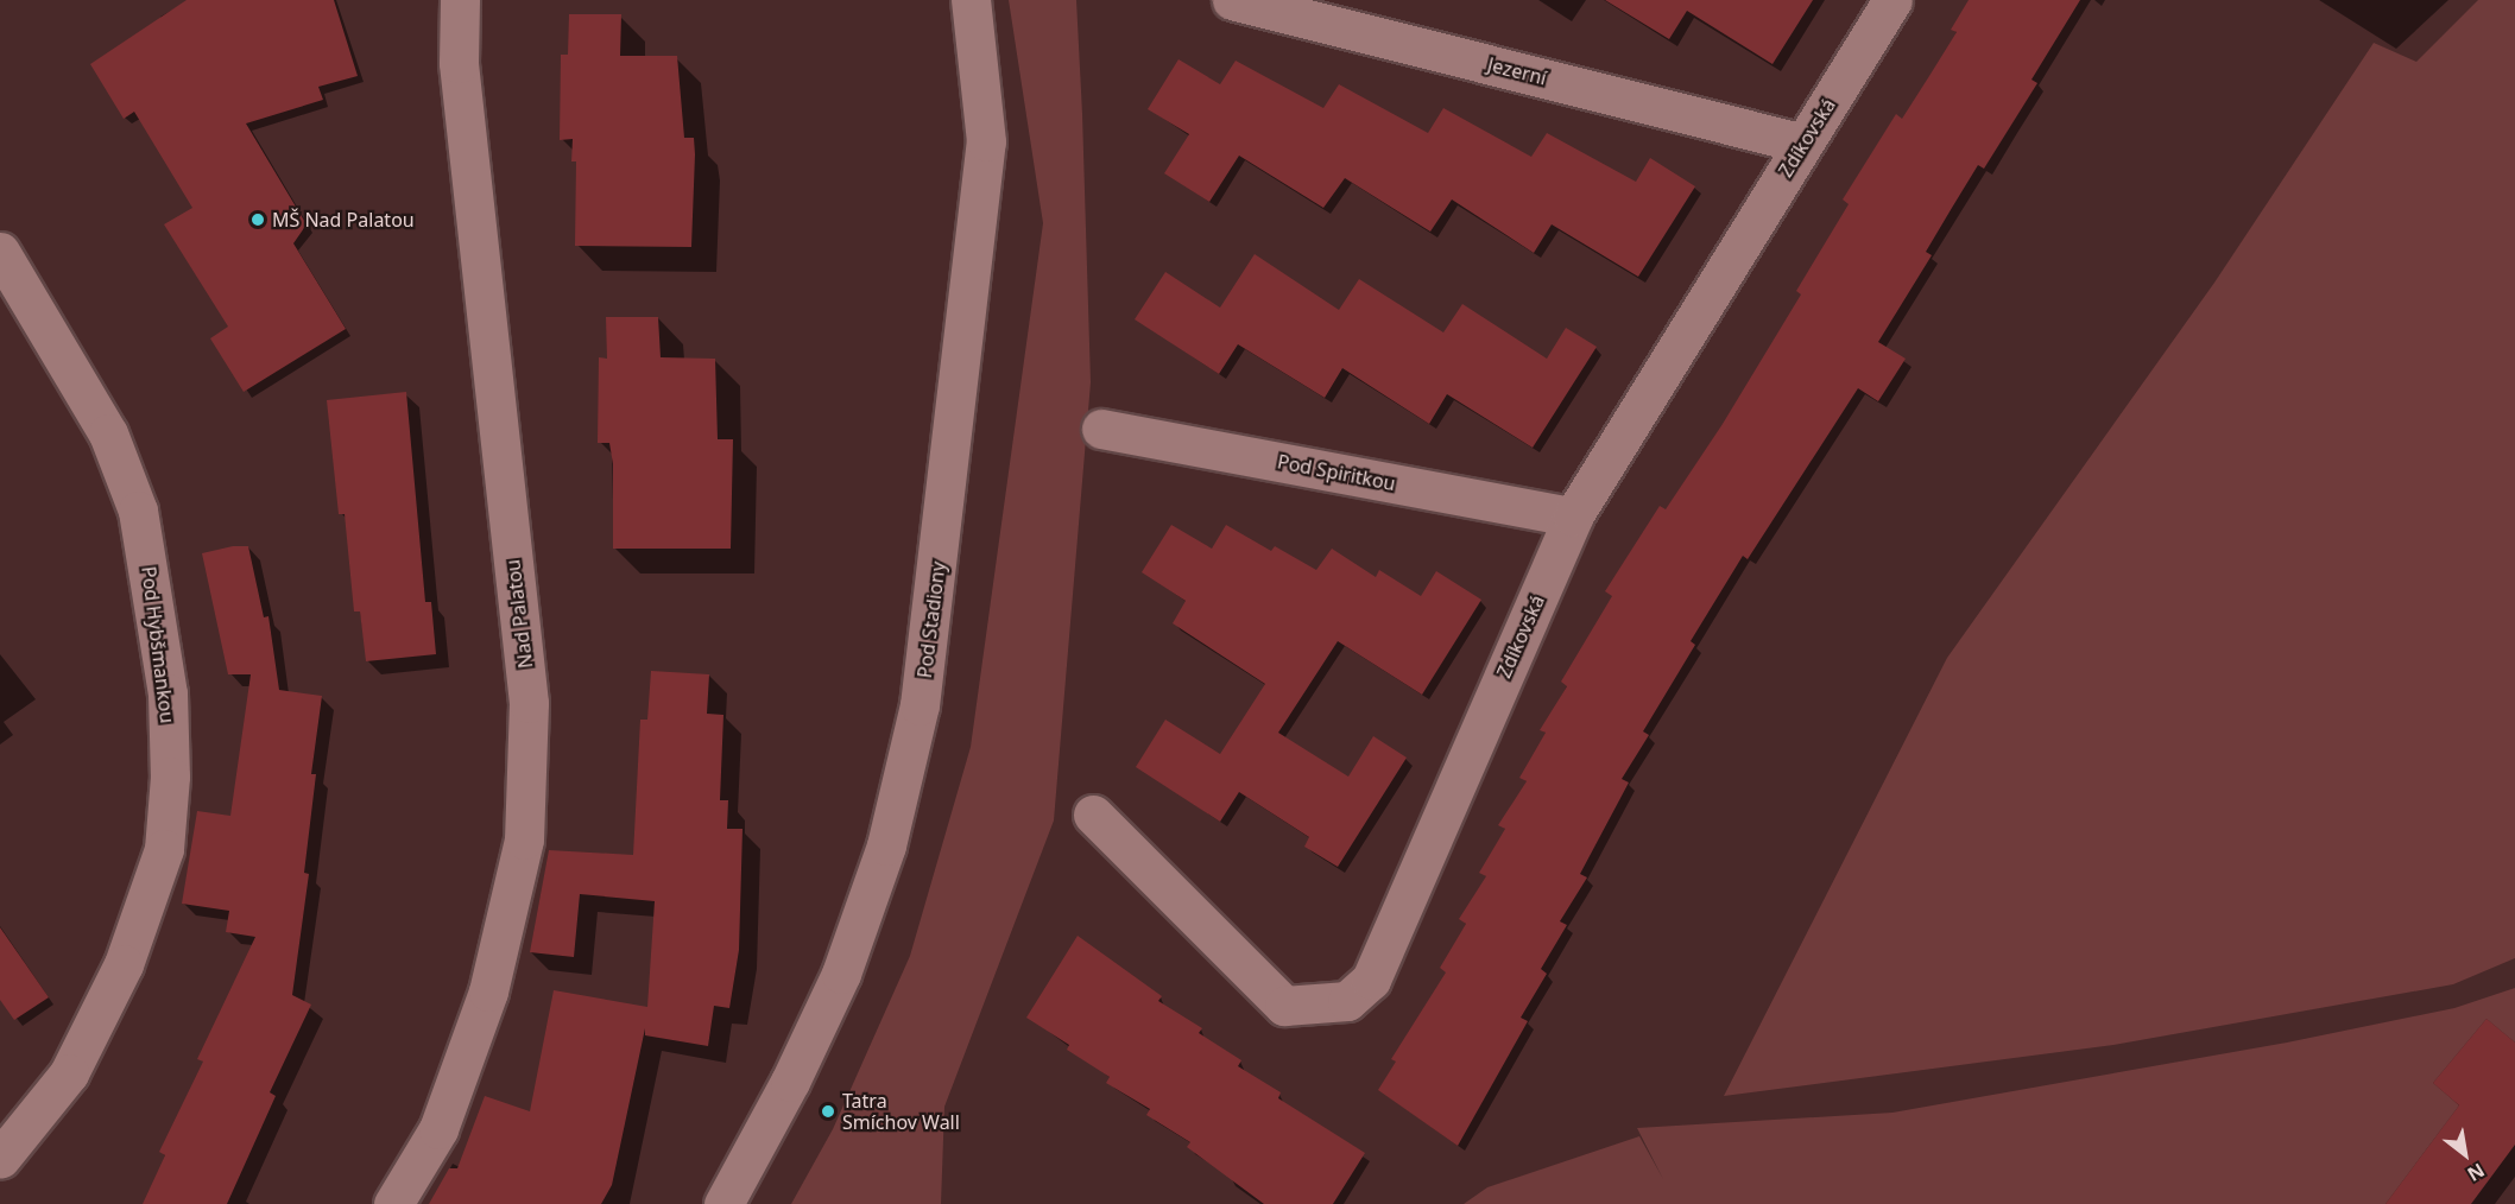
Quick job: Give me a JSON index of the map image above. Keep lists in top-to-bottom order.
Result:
{
  "streets": {
    "street": [
      "Jezerní",
      "Zdíkovská",
      "Pod Spiritkou",
      "Nad Palatou",
      "Pod Stadiony",
      "Pod Hybšmankou"
    ]
  },
  "crossings": [
    ["Jezerní", "Zdíkovská"],
    ["Zdíkovská", "Pod Spiritkou"]
  ],
  "places": ["MŠ Nad Palatou", "Tatra Smíchov Wall"],
  "north": "bottom right"
}
